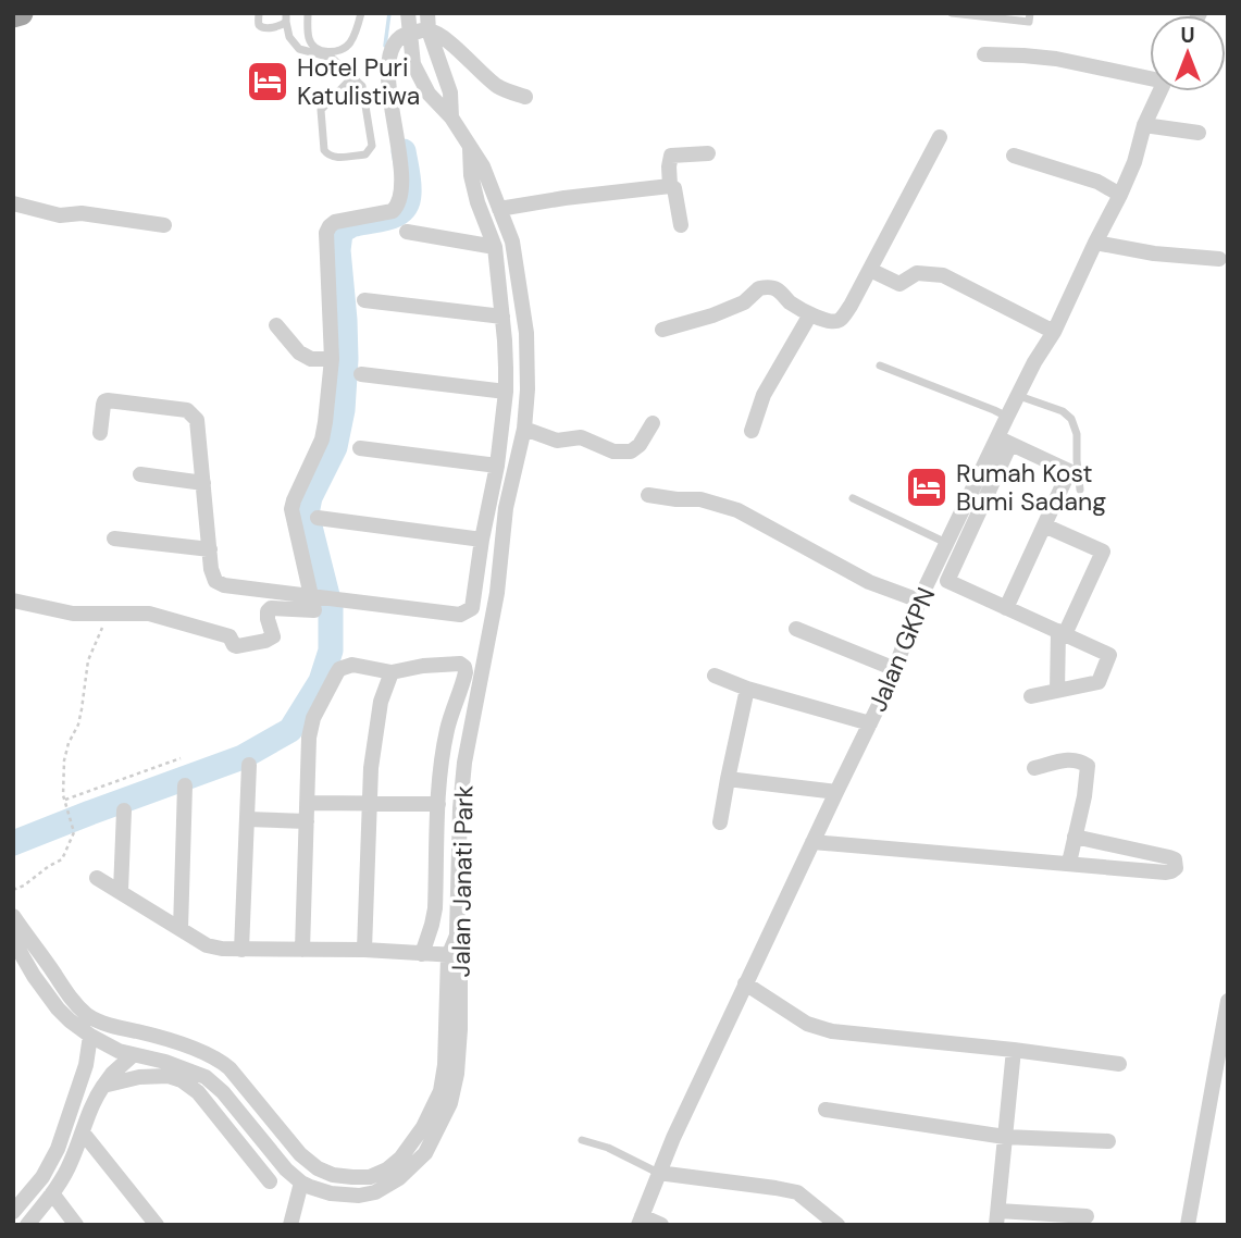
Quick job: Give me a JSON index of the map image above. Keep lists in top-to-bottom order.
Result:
{
  "streets": {
    "street": ["Jalan GKPN", "Jalan Janati Park"]
  },
  "places": {
    "hotel": ["Hotel Puri Katulistiwa", "Rumah Kost Bumi Sadang"]
  },
  "north": "top"
}
